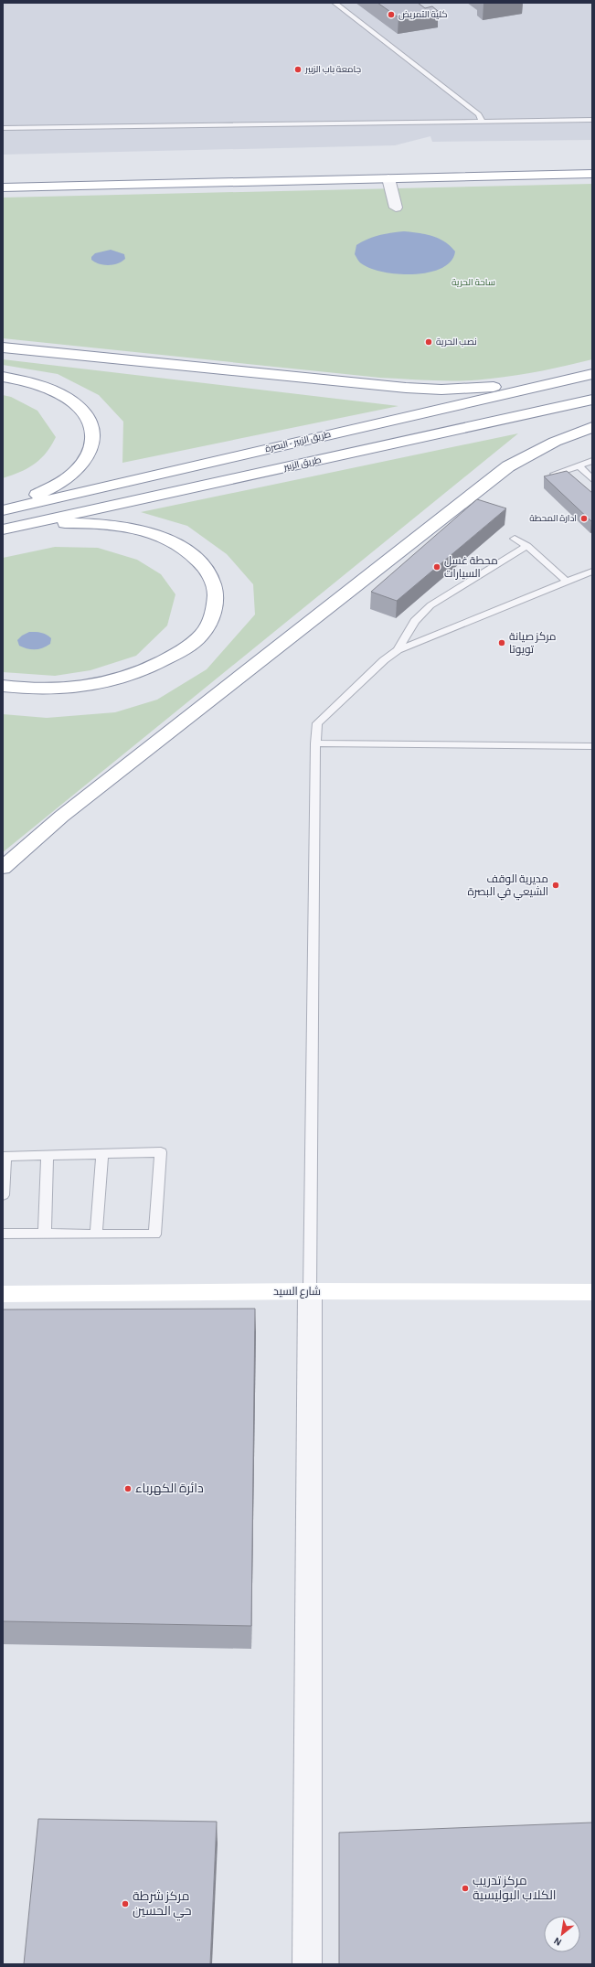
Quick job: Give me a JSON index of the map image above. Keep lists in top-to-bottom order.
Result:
{
  "streets": {
    "main road": ["طريق الزبير - البصرة", "طريق الزبير", "شارع السيد"]
  },
  "parks": ["ساحة الحرية"],
  "places": [
    "كلية التمريض",
    "جامعة باب الزبير",
    "نصب الحرية",
    "ادارة المحطة",
    "محطة غسل السيارات",
    "مركز صيانة تويوتا",
    "مديرية الوقف الشيعي في البصرة",
    "دائرة الكهرباء",
    "مركز تدريب الكلاب البوليسية",
    "مركز شرطة حي الحسين"
  ],
  "north": "bottom left"
}
